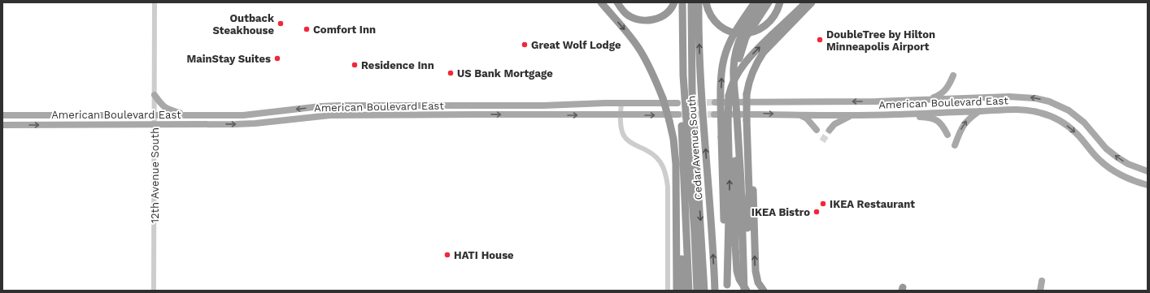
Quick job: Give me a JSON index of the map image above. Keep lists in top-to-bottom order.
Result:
{
  "streets": {
    "highway": ["Cedar Avenue South"],
    "main road": ["American Boulevard East"],
    "street": ["12th Avenue South"]
  },
  "crossings": [
    ["American Boulevard East", "12th Avenue South"]
  ],
  "places": [
    "Outback Steakhouse",
    "Comfort Inn",
    "DoubleTree by Hilton Minneapolis Airport",
    "Great Wolf Lodge",
    "MainStay Suites",
    "Residence Inn",
    "US Bank Mortgage",
    "IKEA Restaurant",
    "IKEA Bistro",
    "HATI House"
  ]
}
